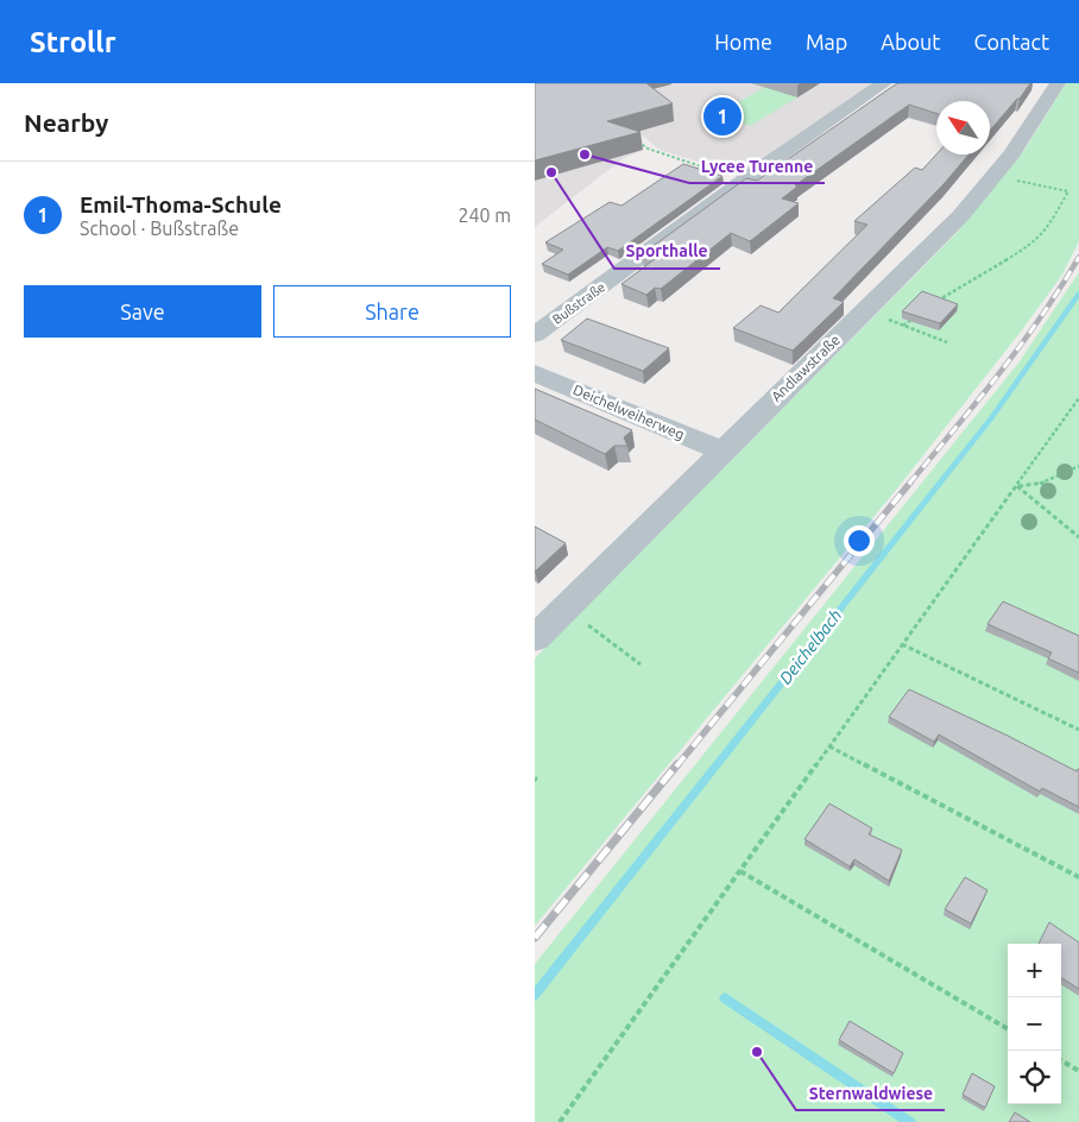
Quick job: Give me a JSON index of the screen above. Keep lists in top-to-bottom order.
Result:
{
  "streets": {
    "street": ["Bußstraße", "Andlawstraße", "Deichelweiherweg"]
  },
  "crossings": [
    ["Andlawstraße", "Deichelweiherweg"]
  ],
  "water": ["Deichelbach"],
  "places": ["Lycee Turenne", "Sporthalle", "Sternwaldwiese"],
  "north": "top left",
  "page": {
    "header": "Strollr",
    "nav": [
      "Home",
      "Map",
      "About",
      "Contact"
    ],
    "heading": "Nearby",
    "pins": "1",
    "list": [
      {
        "mark": "1",
        "name": "Emil-Thoma-Schule",
        "note": "School · Bußstraße",
        "value": "240 m"
      }
    ],
    "buttons": ["Save", "Share"],
    "map_buttons": ["+", "−"]
  }
}
